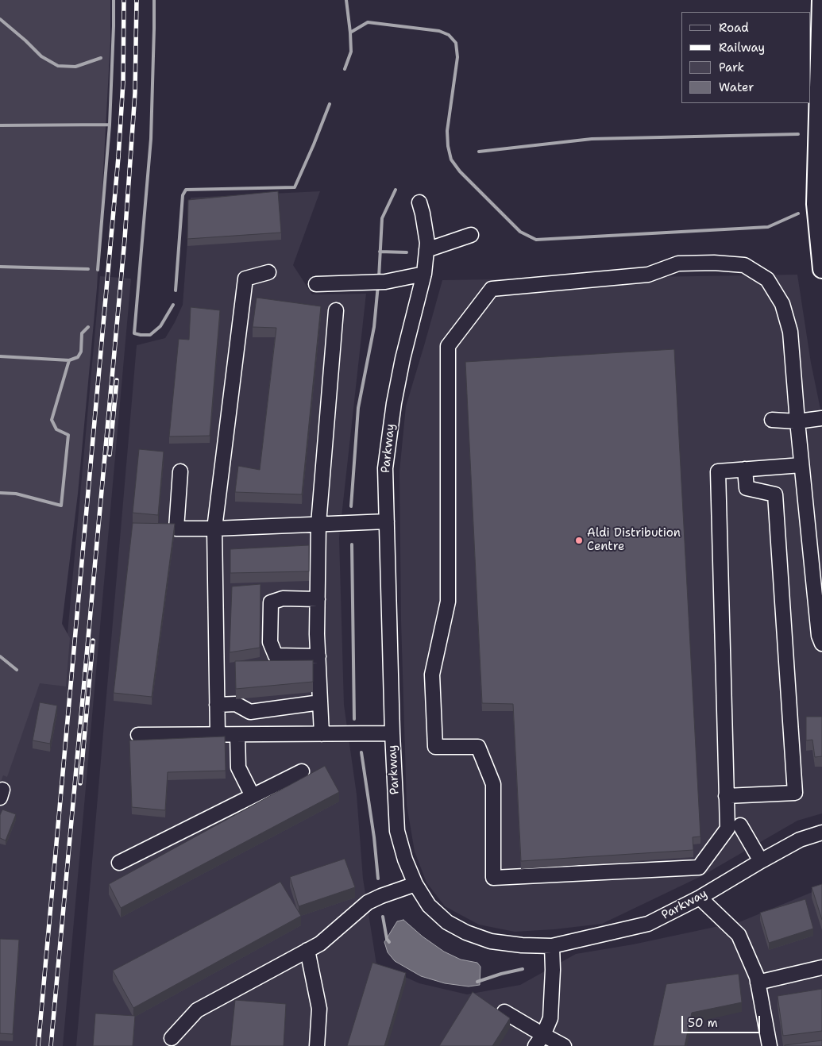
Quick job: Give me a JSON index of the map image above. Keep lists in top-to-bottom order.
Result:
{
  "streets": {
    "street": ["Parkway"]
  },
  "places": ["Aldi Distribution Centre"],
  "legend": [
    "Road",
    "Railway",
    "Park",
    "Water"
  ],
  "scale_bar": "50 m"
}
